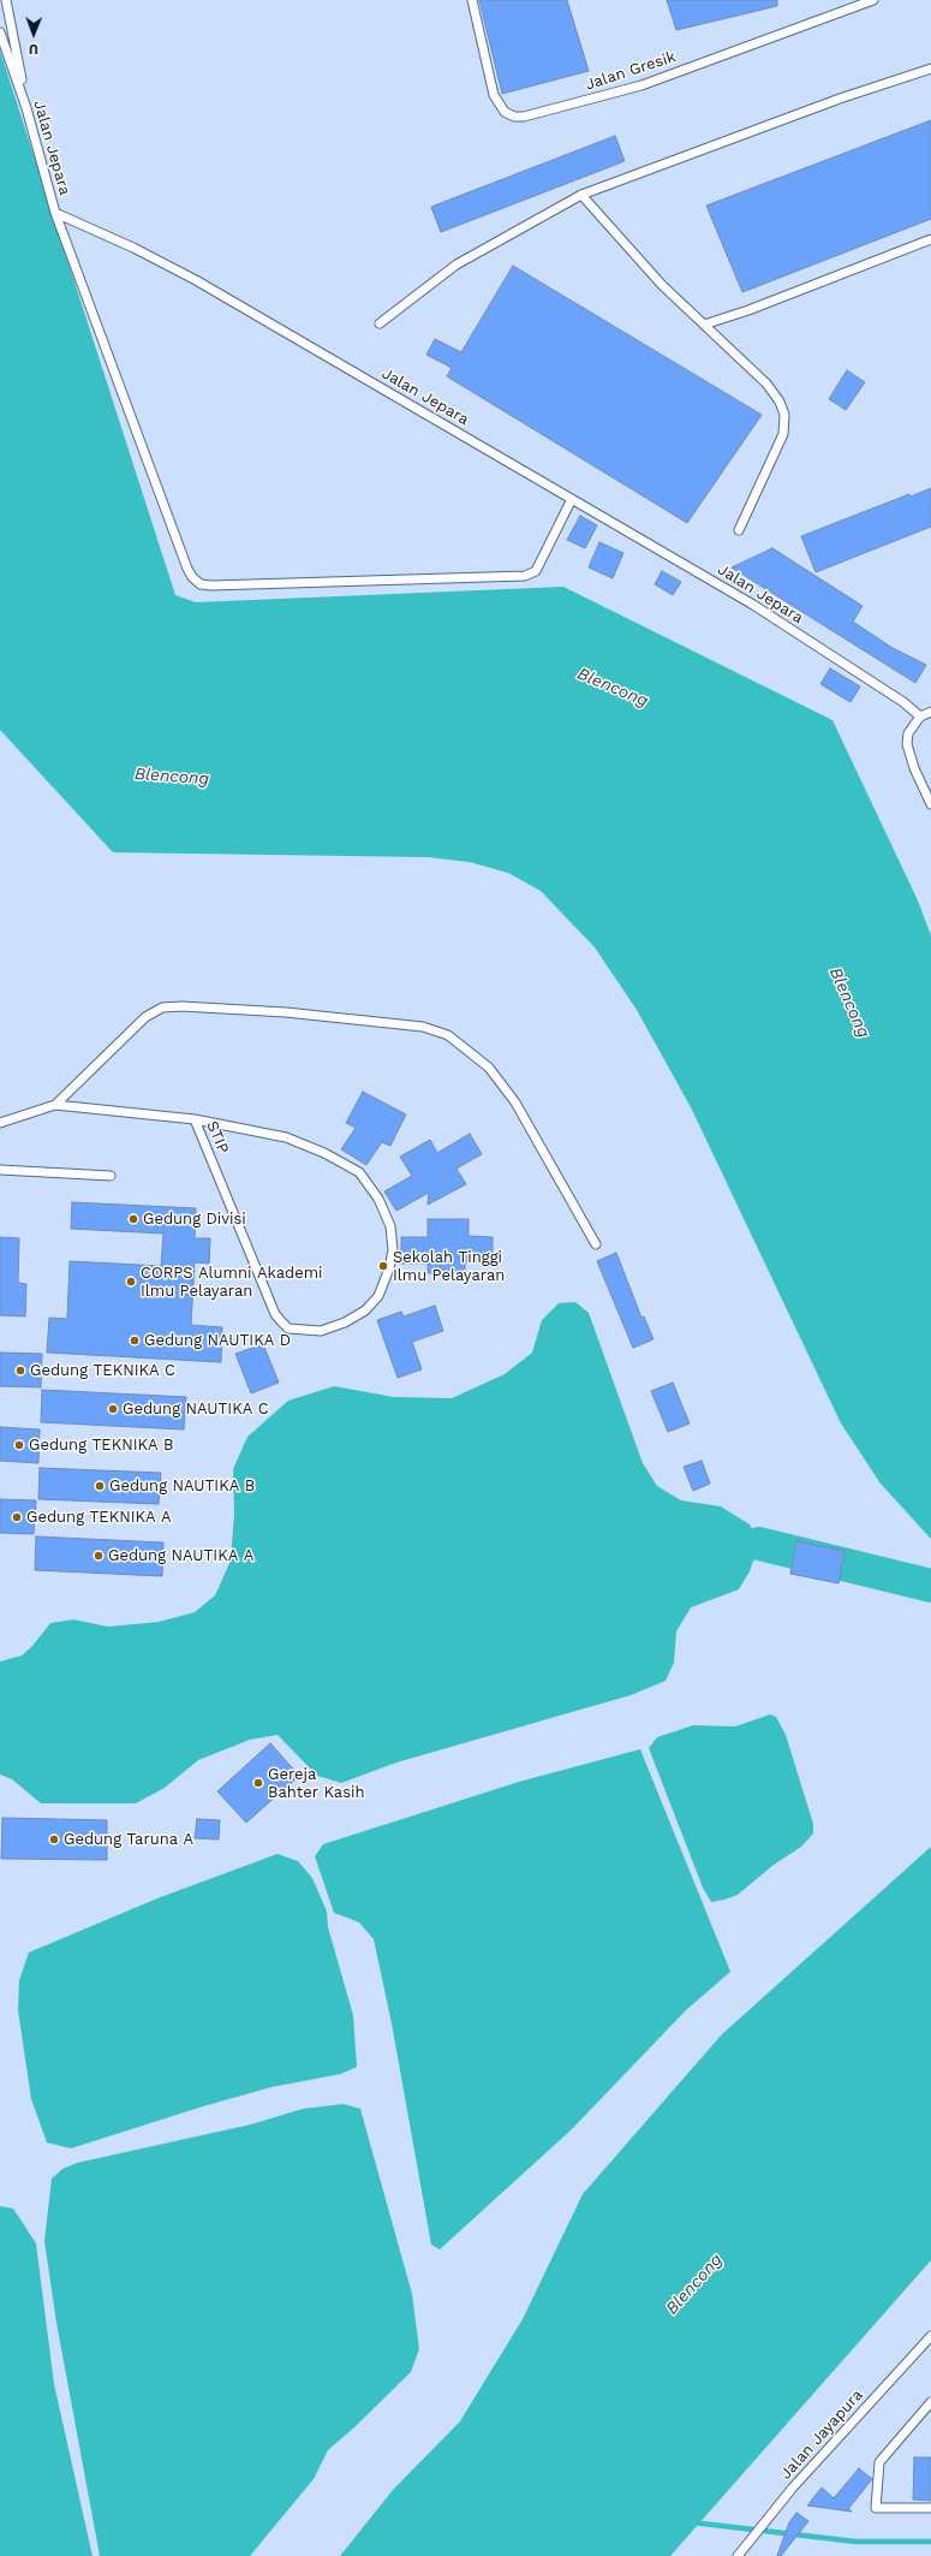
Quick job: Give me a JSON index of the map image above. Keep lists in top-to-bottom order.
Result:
{
  "streets": {
    "lane": [
      "Jalan Gresik",
      "Jalan Jepara",
      "STIP",
      "Jalan Jayapura"
    ]
  },
  "water": ["Blencong"],
  "places": [
    "Gedung Divisi",
    "Sekolah Tinggi Ilmu Pelayaran",
    "CORPS Alumni Akademi Ilmu Pelayaran",
    "Gedung NAUTIKA D",
    "Gedung TEKNIKA C",
    "Gedung NAUTIKA C",
    "Gedung TEKNIKA B",
    "Gedung NAUTIKA B",
    "Gedung TEKNIKA A",
    "Gedung NAUTIKA A",
    "Gereja Bahter Kasih",
    "Gedung Taruna A"
  ],
  "north": "bottom"
}
